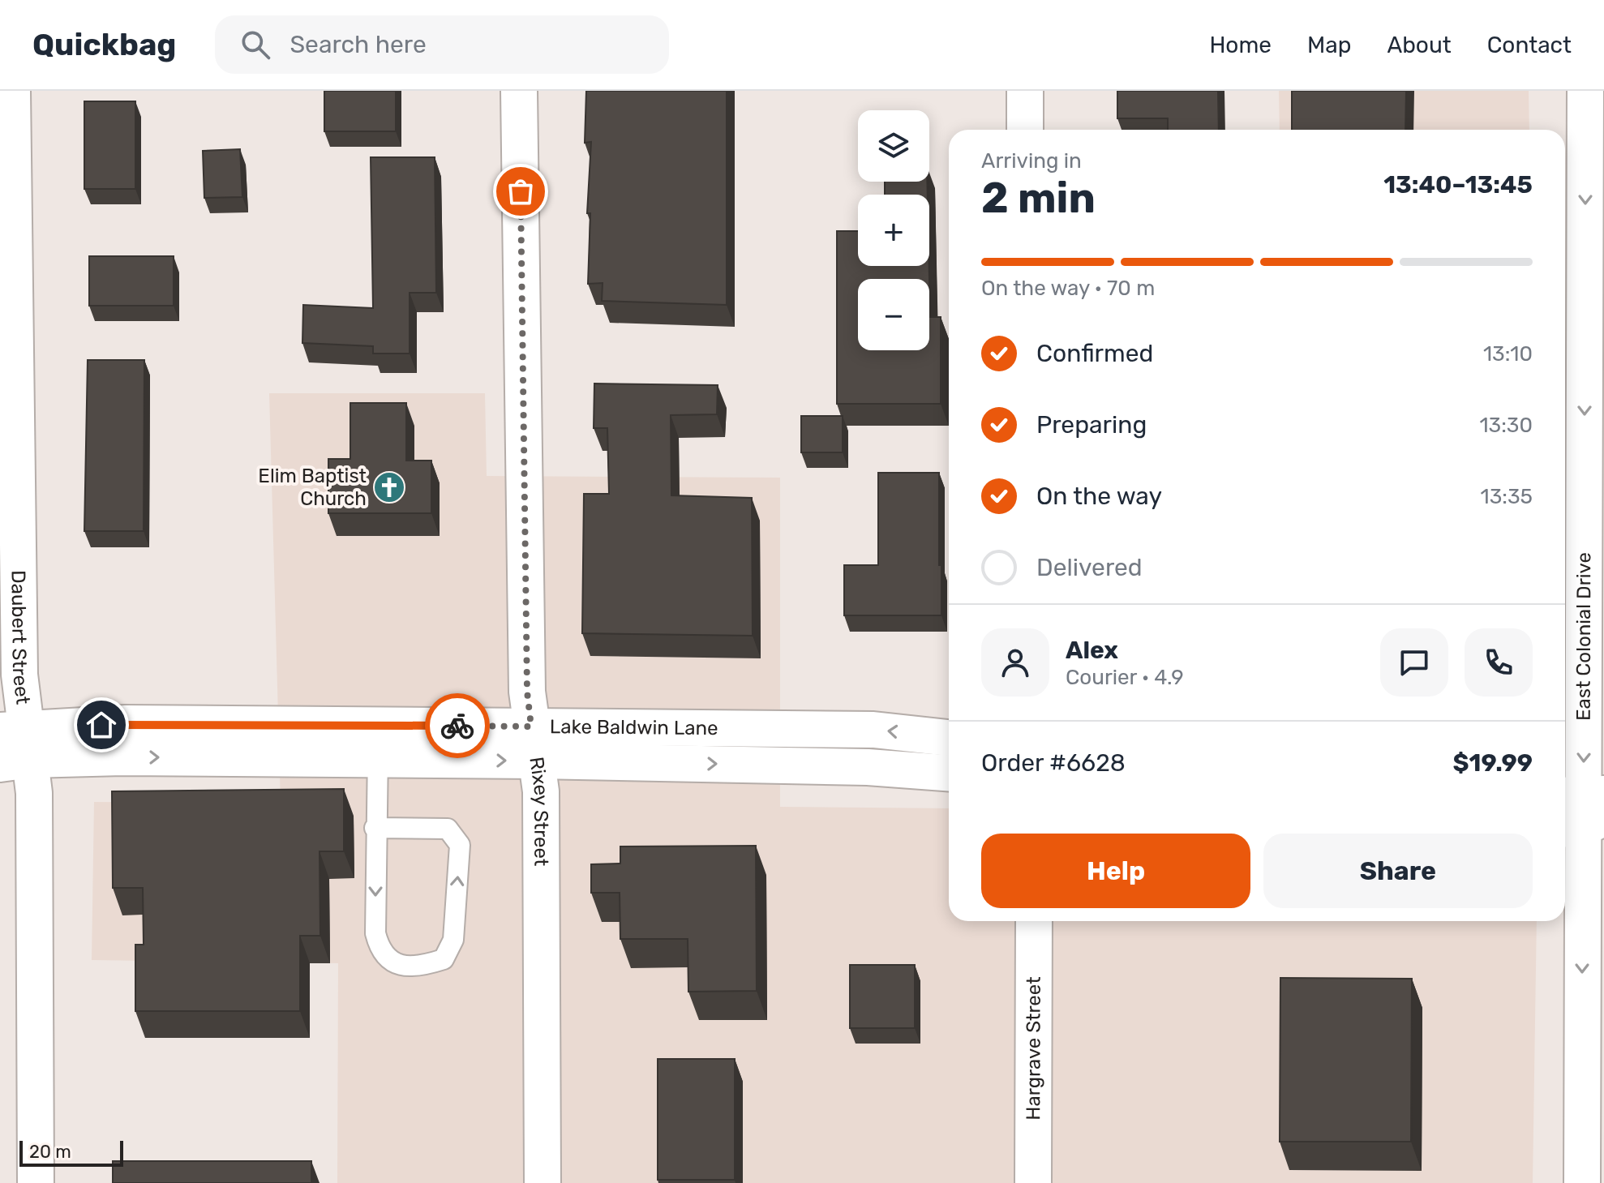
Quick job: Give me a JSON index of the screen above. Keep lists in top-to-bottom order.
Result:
{
  "streets": {
    "main road": [
      "Daubert Street",
      "East Colonial Drive",
      "Lake Baldwin Lane",
      "Rixey Street",
      "Hargrave Street"
    ]
  },
  "crossings": [
    ["Daubert Street", "Lake Baldwin Lane"],
    ["Lake Baldwin Lane", "Rixey Street"]
  ],
  "one_way": ["East Colonial Drive"],
  "places": {
    "church": ["Elim Baptist Church"]
  },
  "scale_bar": "20 m",
  "page": {
    "header": "Quickbag",
    "search": "Search here",
    "nav": [
      "Home",
      "Map",
      "About",
      "Contact"
    ],
    "map_buttons": ["+", "−"],
    "heading": ["2 min", "Arriving in", "13:40–13:45"],
    "panel": [
      "Alex",
      "Courier · 4.9",
      "Order #6628",
      "$19.99"
    ],
    "bar": "On the way · 70 m",
    "list": [
      ["Confirmed", "13:10"],
      ["Preparing", "13:30"],
      ["On the way", "13:35"],
      "Delivered"
    ],
    "buttons": ["Help", "Share"],
    "scale": "20 m"
  }
}
